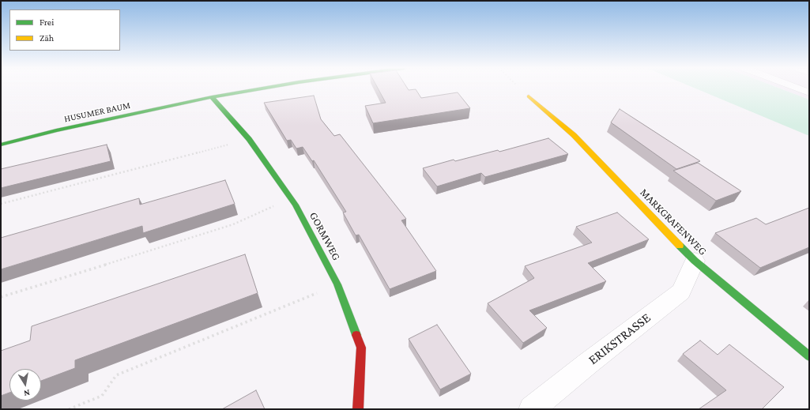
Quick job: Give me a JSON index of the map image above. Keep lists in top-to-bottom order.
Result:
{
  "streets": {
    "street": [
      "HUSUMER BAUM",
      "MARKGRAFENWEG",
      "GORMWEG",
      "ERIKSTRASSE"
    ]
  },
  "crossings": [
    ["HUSUMER BAUM", "GORMWEG"],
    ["MARKGRAFENWEG", "ERIKSTRASSE"]
  ],
  "legend": ["Frei", "Zäh"],
  "north": "bottom"
}
